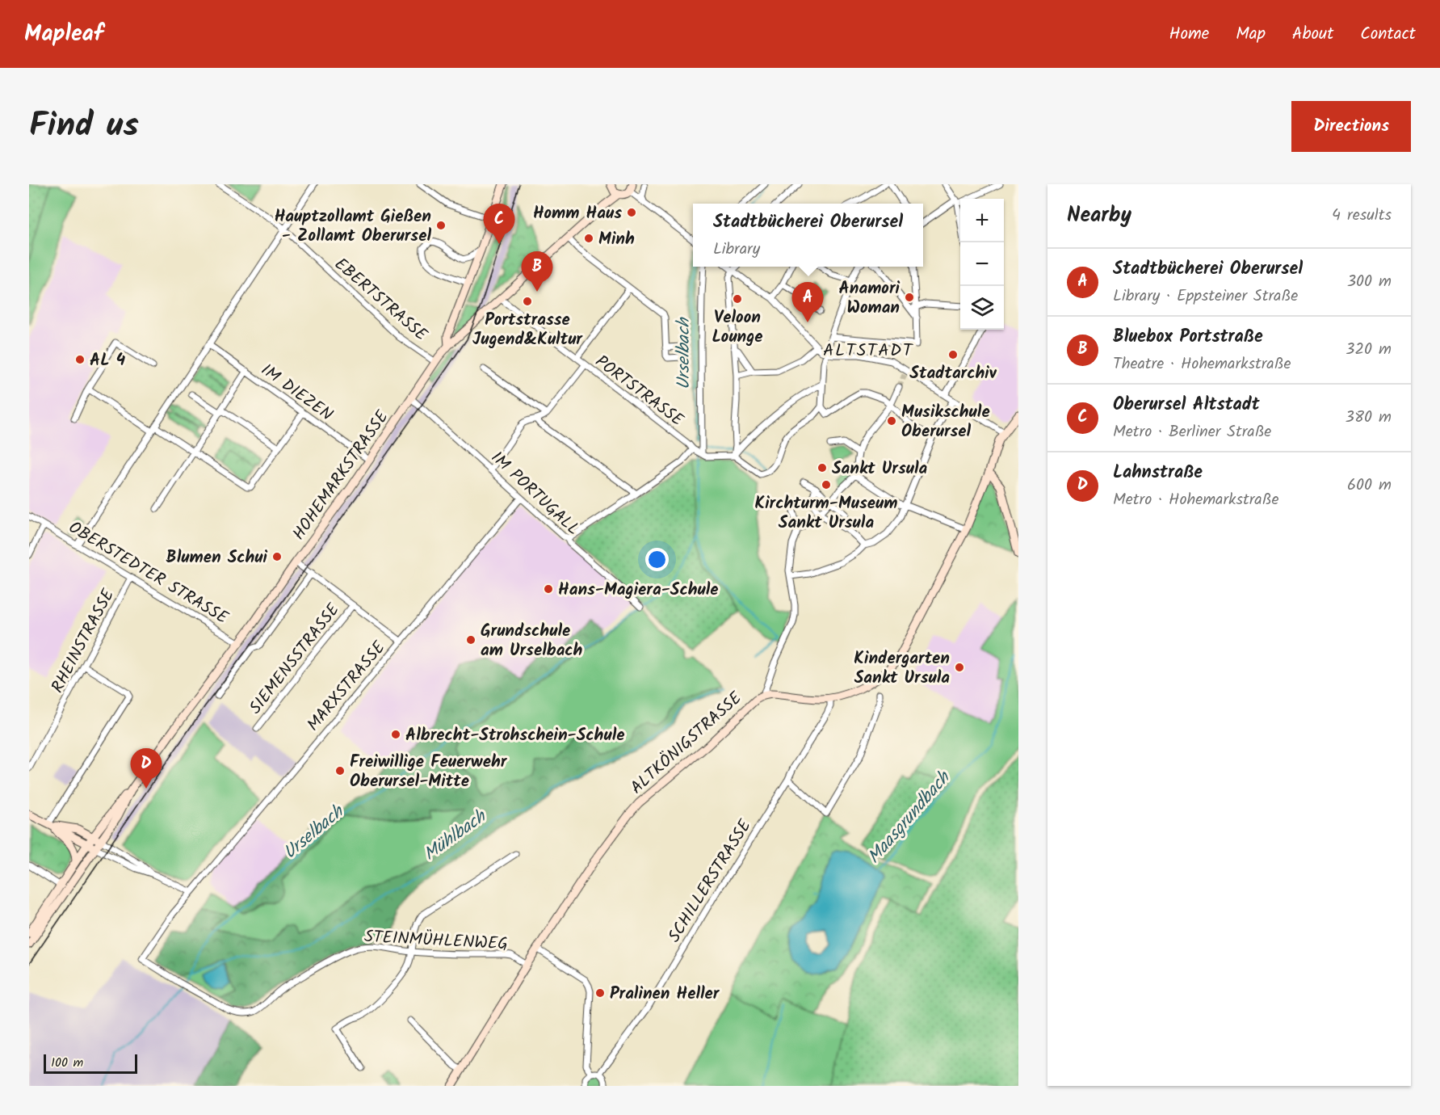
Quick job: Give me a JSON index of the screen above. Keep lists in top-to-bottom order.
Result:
{
  "streets": {
    "street": [
      "EBERTSTRASSE",
      "PORTSTRASSE",
      "IM DIEZEN",
      "HOHEMARKSTRASSE",
      "IM PORTUGALL",
      "OBERSTEDTER STRASSE",
      "RHEINSTRASSE",
      "SIEMENSSTRASSE",
      "MARXSTRASSE",
      "ALTKÖNIGSTRASSE",
      "SCHILLERSTRASSE",
      "STEINMÜHLENWEG"
    ]
  },
  "crossings": [
    ["EBERTSTRASSE", "HOHEMARKSTRASSE"],
    ["PORTSTRASSE", "HOHEMARKSTRASSE"],
    ["IM DIEZEN", "HOHEMARKSTRASSE"],
    ["HOHEMARKSTRASSE", "IM PORTUGALL"],
    ["HOHEMARKSTRASSE", "OBERSTEDTER STRASSE"],
    ["IM PORTUGALL", "MARXSTRASSE"],
    ["OBERSTEDTER STRASSE", "RHEINSTRASSE"],
    ["MARXSTRASSE", "STEINMÜHLENWEG"],
    ["ALTKÖNIGSTRASSE", "SCHILLERSTRASSE"],
    ["ALTKÖNIGSTRASSE", "STEINMÜHLENWEG"]
  ],
  "districts": ["ALTSTADT"],
  "water": ["Urselbach", "Maasgrundbach", "Mühlbach"],
  "places": [
    "Homm Haus",
    "Hauptzollamt Gießen - Zollamt Oberursel",
    "Minh",
    "Anamori Woman",
    "Veloon Lounge",
    "Portstrasse Jugend&Kultur",
    "Stadtarchiv",
    "AL 4",
    "Musikschule Oberursel",
    "Sankt Ursula",
    "Kirchturm-Museum Sankt Ursula",
    "Blumen Schui",
    "Hans-Magiera-Schule",
    "Grundschule am Urselbach",
    "Kindergarten Sankt Ursula",
    "Albrecht-Strohschein-Schule",
    "Freiwillige Feuerwehr Oberursel-Mitte",
    "Pralinen Heller"
  ],
  "scale_bar": "100 m",
  "page": {
    "header": "Mapleaf",
    "nav": [
      "Home",
      "Map",
      "About",
      "Contact"
    ],
    "title": "Find us",
    "buttons": "Directions",
    "heading": ["Nearby", "4 results"],
    "map_buttons": ["+", "−"],
    "popup": ["Stadtbücherei Oberursel", "Library"],
    "pins": [
      "C",
      "B",
      "A",
      "D"
    ],
    "list": [
      {
        "mark": "A",
        "name": "Stadtbücherei Oberursel",
        "note": "Library · Eppsteiner Straße",
        "value": "300 m"
      },
      {
        "mark": "B",
        "name": "Bluebox Portstraße",
        "note": "Theatre · Hohemarkstraße",
        "value": "320 m"
      },
      {
        "mark": "C",
        "name": "Oberursel Altstadt",
        "note": "Metro · Berliner Straße",
        "value": "380 m"
      },
      {
        "mark": "D",
        "name": "Lahnstraße",
        "note": "Metro · Hohemarkstraße",
        "value": "600 m"
      }
    ],
    "scale": "100 m"
  }
}
